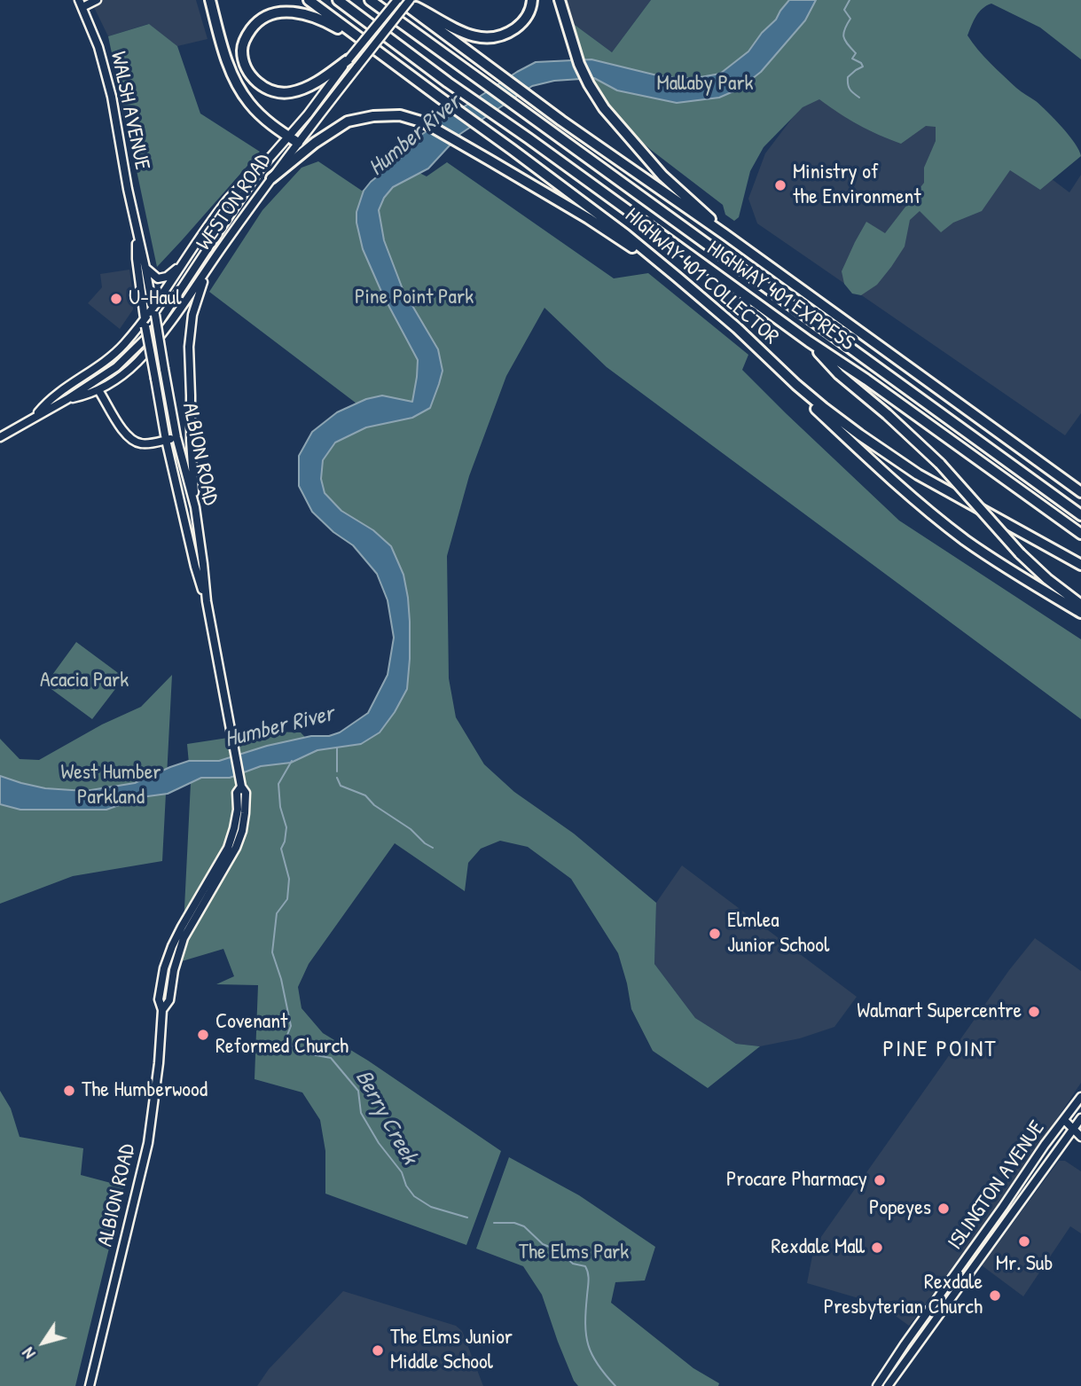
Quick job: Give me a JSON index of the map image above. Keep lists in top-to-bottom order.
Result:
{
  "streets": {
    "highway": ["HIGHWAY 401 COLLECTOR", "HIGHWAY 401 EXPRESS"],
    "main road": [
      "WALSH AVENUE",
      "WESTON ROAD",
      "ALBION ROAD",
      "ISLINGTON AVENUE"
    ]
  },
  "crossings": [
    ["WALSH AVENUE", "ALBION ROAD"],
    ["WESTON ROAD", "HIGHWAY 401 COLLECTOR"]
  ],
  "districts": ["PINE POINT"],
  "water": ["Humber River", "Berry Creek"],
  "parks": [
    "Mallaby Park",
    "Pine Point Park",
    "Acacia Park",
    "West Humber Parkland",
    "The Elms Park"
  ],
  "places": [
    "Ministry of the Environment",
    "U-Haul",
    "Elmlea Junior School",
    "Walmart Supercentre",
    "Covenant Reformed Church",
    "The Humberwood",
    "Procare Pharmacy",
    "Popeyes",
    "Mr. Sub",
    "Rexdale Mall",
    "Rexdale Presbyterian Church",
    "The Elms Junior Middle School"
  ],
  "north": "bottom left"
}
